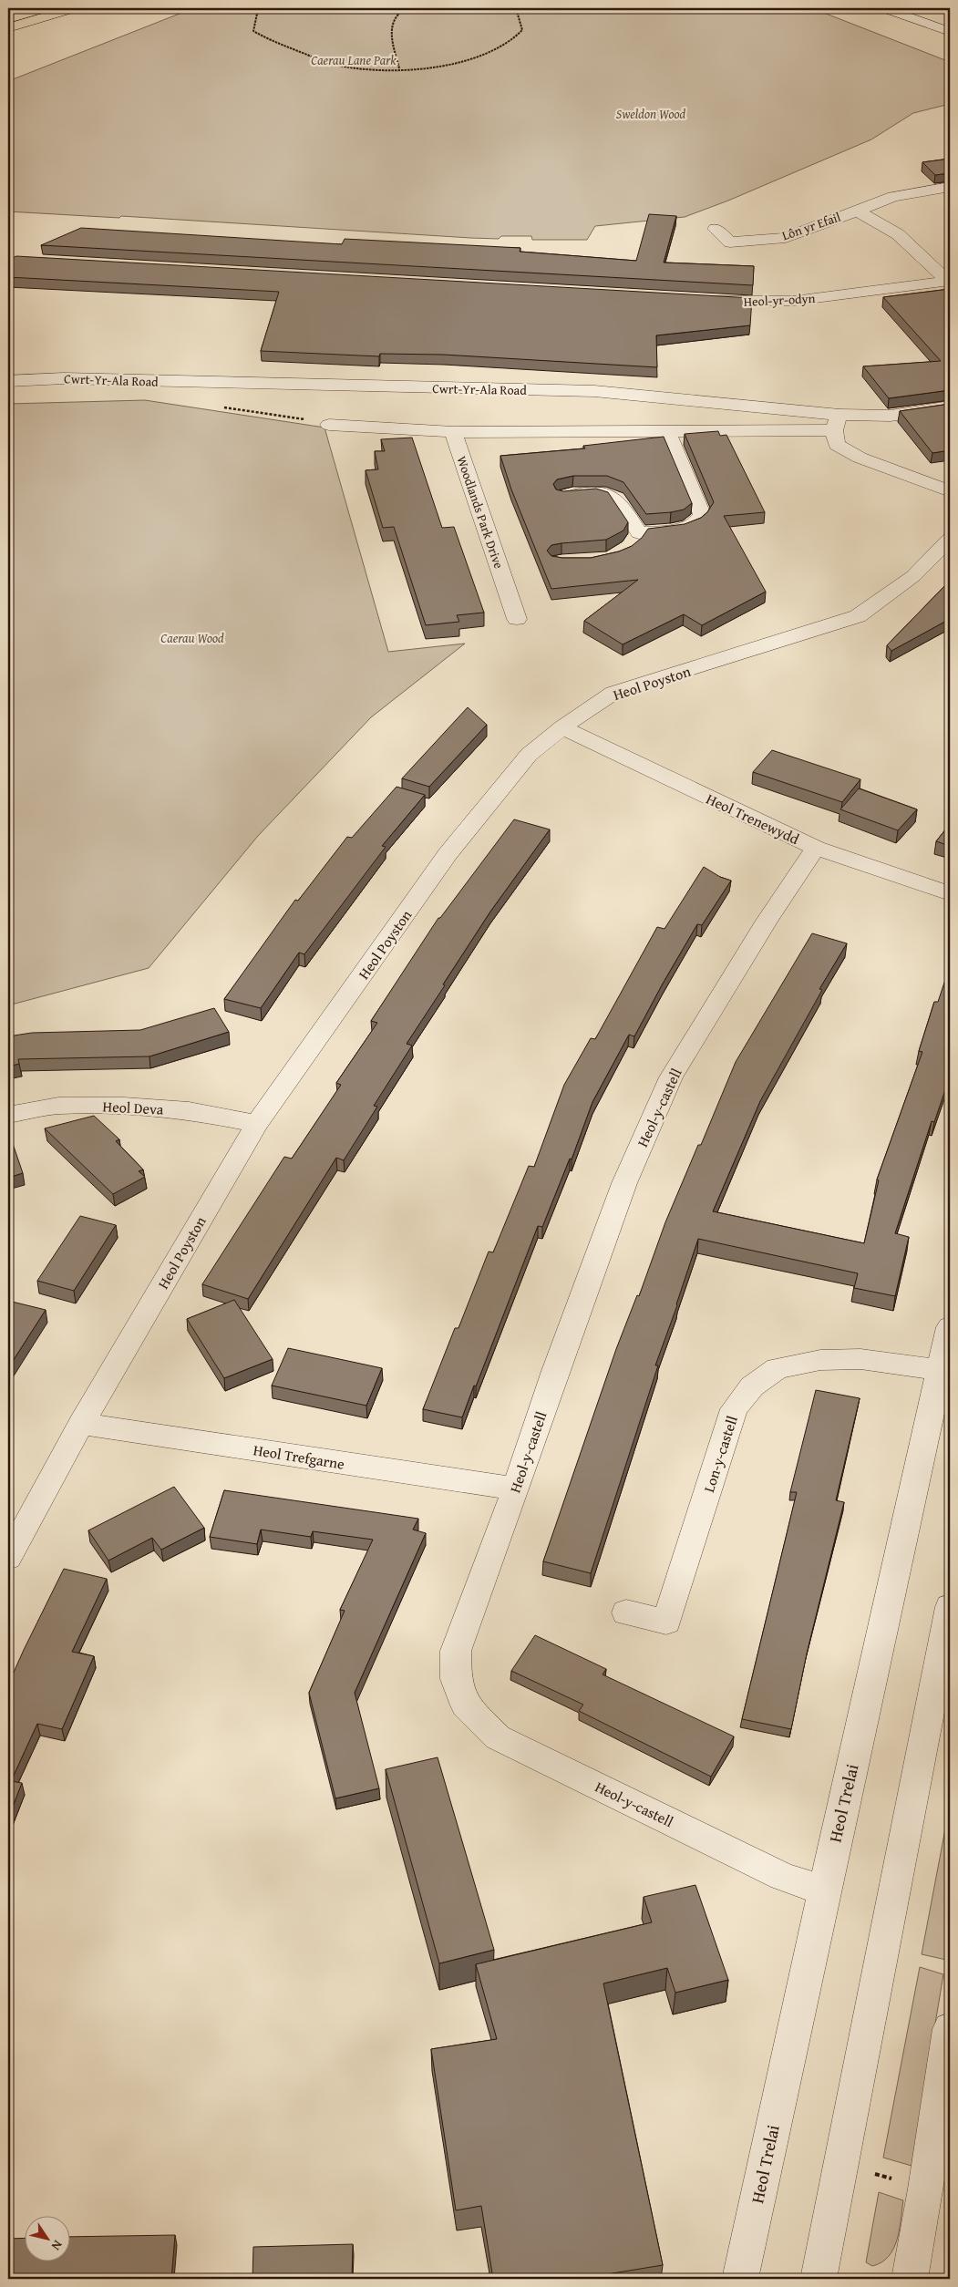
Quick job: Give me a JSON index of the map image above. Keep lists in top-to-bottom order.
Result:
{
  "streets": {
    "street": [
      "Lôn yr Efail",
      "Heol-yr-odyn",
      "Cwrt-Yr-Ala Road",
      "Woodlands Park Drive",
      "Heol Poyston",
      "Heol Trenewydd",
      "Heol Deva",
      "Heol-y-castell",
      "Lon-y-castell",
      "Heol Trefgarne",
      "Heol Trelai"
    ]
  },
  "crossings": [
    ["Lôn yr Efail", "Heol-yr-odyn"],
    ["Cwrt-Yr-Ala Road", "Woodlands Park Drive"],
    ["Heol Poyston", "Heol Trenewydd"],
    ["Heol Poyston", "Heol Deva"],
    ["Heol Poyston", "Heol Trefgarne"],
    ["Heol Trenewydd", "Heol-y-castell"],
    ["Heol-y-castell", "Heol Trefgarne"],
    ["Heol-y-castell", "Heol Trelai"],
    ["Lon-y-castell", "Heol Trelai"]
  ],
  "parks": ["Caerau Lane Park", "Sweldon Wood", "Caerau Wood"],
  "north": "bottom right"
}
